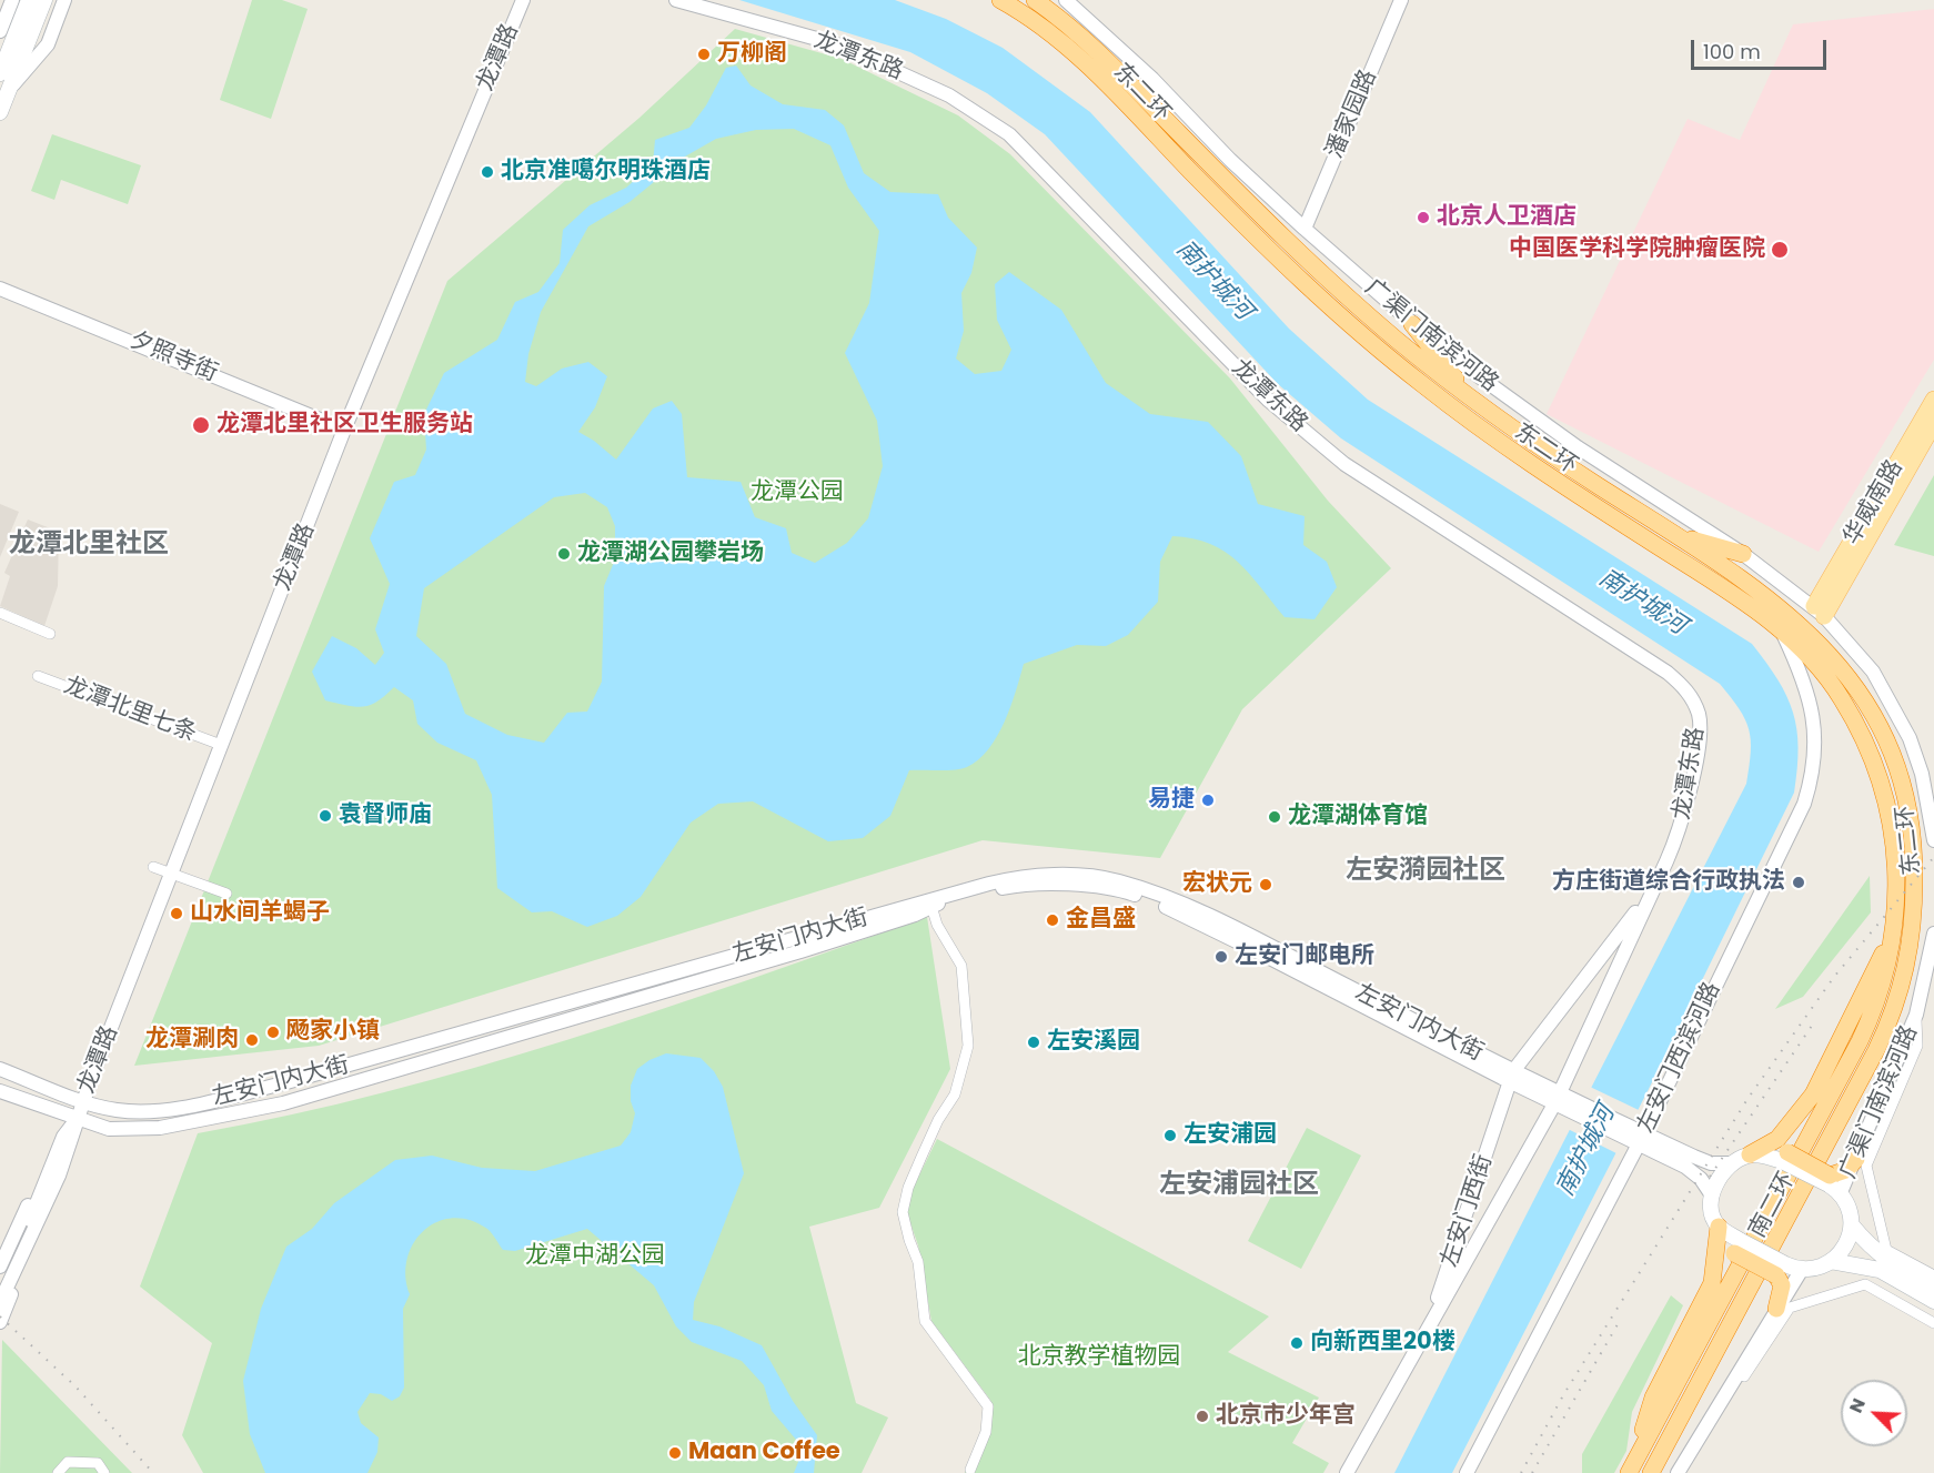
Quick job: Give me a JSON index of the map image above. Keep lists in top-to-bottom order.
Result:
{
  "streets": {
    "highway": ["东二环", "南二环"],
    "main road": ["华威南路"],
    "street": [
      "龙潭东路",
      "龙潭路",
      "潘家园路",
      "广渠门南滨河路",
      "夕照寺街",
      "龙潭北里七条",
      "左安门内大街",
      "左安门西滨河路",
      "左安门西街"
    ]
  },
  "crossings": [
    ["龙潭东路", "左安门内大街"],
    ["龙潭东路", "左安门西街"],
    ["龙潭路", "夕照寺街"],
    ["龙潭路", "龙潭北里七条"],
    ["龙潭路", "左安门内大街"],
    ["东二环", "左安门西滨河路"],
    ["东二环", "南二环"],
    ["潘家园路", "广渠门南滨河路"],
    ["广渠门南滨河路", "华威南路"],
    ["左安门内大街", "左安门西滨河路"],
    ["左安门内大街", "左安门西街"]
  ],
  "districts": ["龙潭北里社区", "左安漪园社区", "左安浦园社区"],
  "water": ["南护城河"],
  "parks": ["龙潭公园", "龙潭中湖公园", "北京教学植物园"],
  "places": [
    "万柳阁",
    "北京准噶尔明珠酒店",
    "北京人卫酒店",
    "中国医学科学院肿瘤医院",
    "龙潭北里社区卫生服务站",
    "龙潭湖公园攀岩场",
    "易捷",
    "袁督师庙",
    "龙潭湖体育馆",
    "方庄街道综合行政执法",
    "宏状元",
    "山水间羊蝎子",
    "金昌盛",
    "左安门邮电所",
    "飏家小镇",
    "龙潭涮肉",
    "左安溪园",
    "左安浦园",
    "向新西里20楼",
    "北京市少年宫",
    "Maan Coffee"
  ],
  "scale_bar": "100 m",
  "north": "top left"
}
